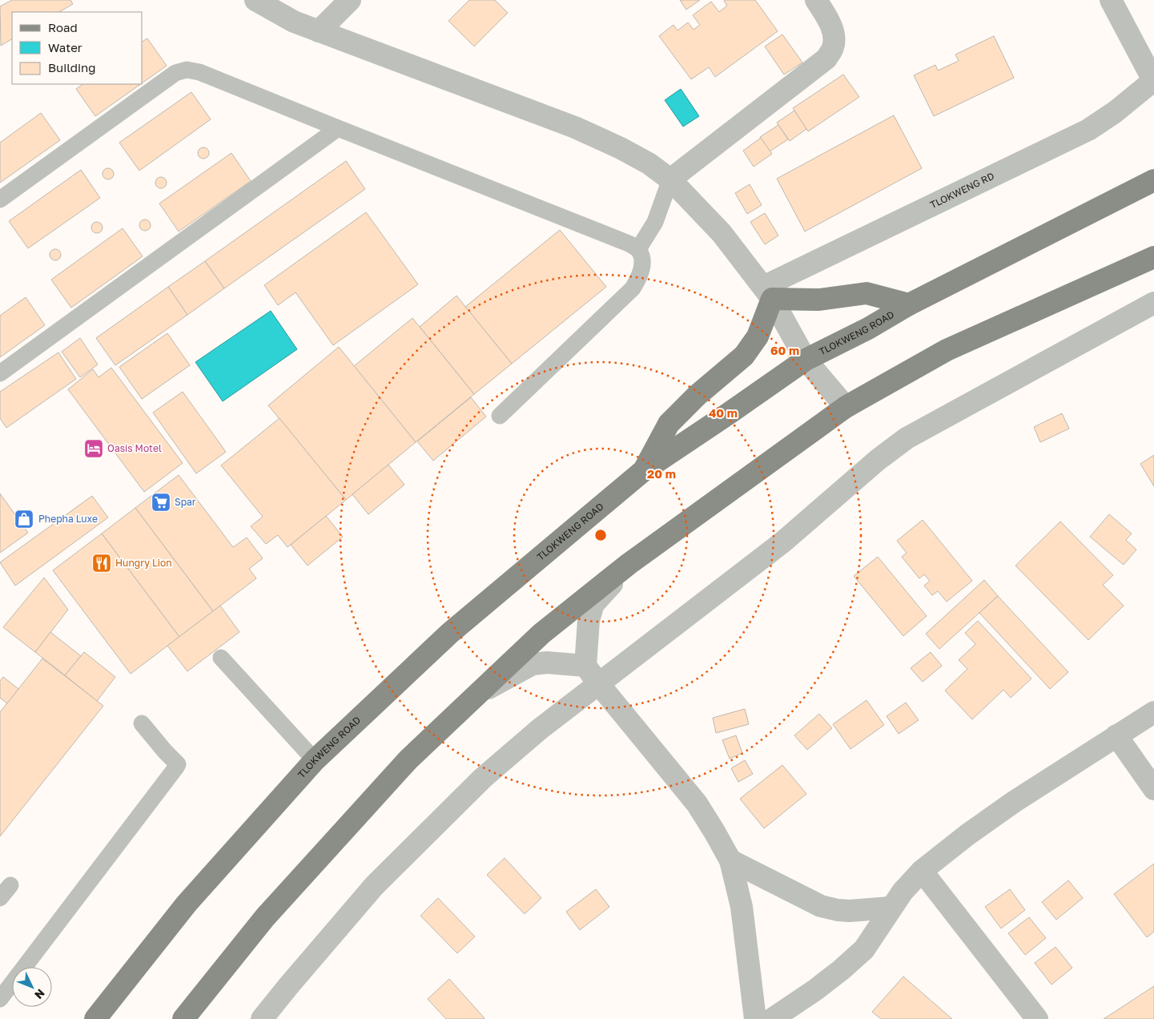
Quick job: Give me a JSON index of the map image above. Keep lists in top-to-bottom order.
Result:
{
  "streets": {
    "main road": ["TLOKWENG ROAD"],
    "street": ["TLOKWENG RD"]
  },
  "places": {
    "hotel": ["Oasis Motel"],
    "supermarket": ["Spar"],
    "shop": ["Phepha Luxe"],
    "restaurant": ["Hungry Lion"]
  },
  "legend": ["Road", "Water", "Building"],
  "north": "bottom right",
  "rings": ["60 m", "40 m", "20 m"]
}
